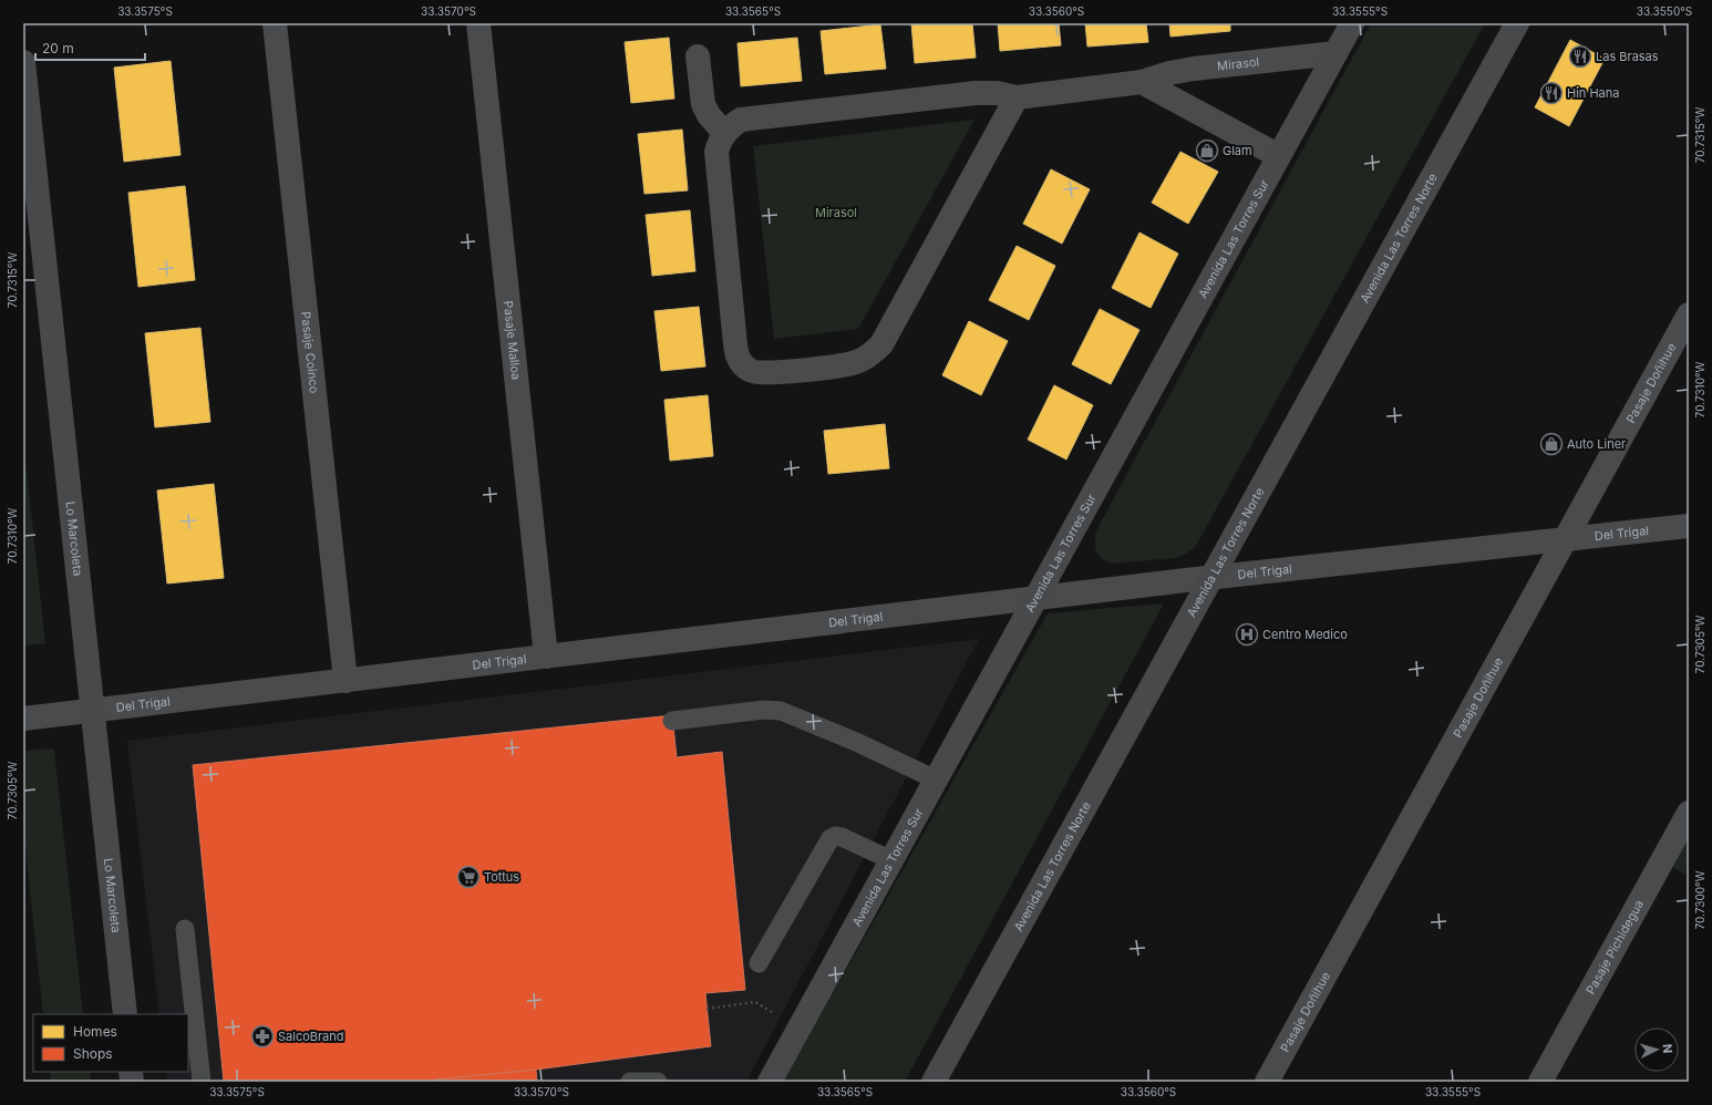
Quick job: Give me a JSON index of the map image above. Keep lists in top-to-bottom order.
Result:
{
  "streets": {
    "street": [
      "Mirasol",
      "Avenida Las Torres Sur",
      "Avenida Las Torres Norte",
      "Pasaje Malloa",
      "Pasaje Coinco",
      "Pasaje Doñihue",
      "Del Trigal",
      "Lo Marcoleta",
      "Pasaje Pichidegua"
    ]
  },
  "crossings": [
    ["Mirasol", "Avenida Las Torres Sur"],
    ["Avenida Las Torres Sur", "Del Trigal"],
    ["Avenida Las Torres Norte", "Del Trigal"],
    ["Pasaje Malloa", "Del Trigal"],
    ["Pasaje Coinco", "Del Trigal"],
    ["Pasaje Doñihue", "Del Trigal"],
    ["Del Trigal", "Lo Marcoleta"]
  ],
  "parks": ["Mirasol"],
  "places": {
    "restaurant": ["Las Brasas", "Hin Hana"],
    "shop": ["Glam", "Auto Liner"],
    "hospital": ["Centro Medico"],
    "supermarket": ["Tottus"],
    "pharmacy": ["SalcoBrand"]
  },
  "legend": ["Homes", "Shops"],
  "scale_bar": "20 m",
  "north": "right",
  "coordinates": [
    "33.3575°S",
    "33.3570°S",
    "33.3565°S",
    "33.3560°S",
    "33.3555°S",
    "33.3550°S",
    "70.7315°W",
    "70.7310°W",
    "70.7305°W",
    "70.7300°W"
  ]
}
